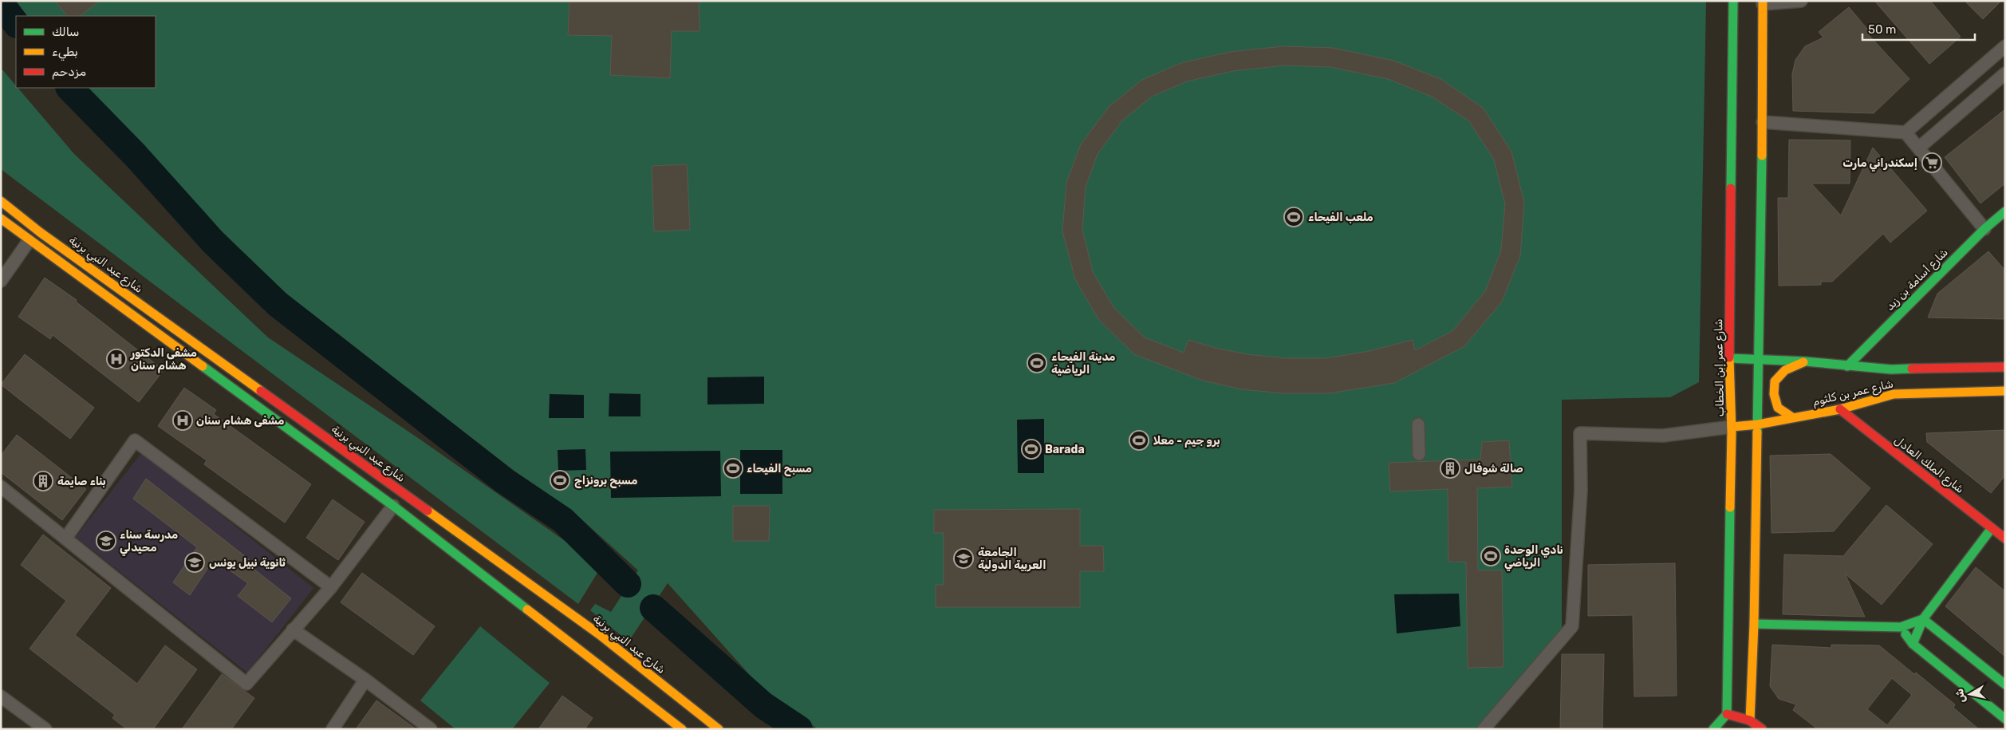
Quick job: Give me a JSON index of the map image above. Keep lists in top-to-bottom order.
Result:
{
  "streets": {
    "main road": [
      "شارع عبد النبي برنية",
      "شارع أسامة بن زيد",
      "شارع عمر إبن الخطاب",
      "شارع عمر بن كلثوم",
      "شارع الملك العادل"
    ]
  },
  "crossings": [
    ["شارع أسامة بن زيد", "شارع عمر بن كلثوم"],
    ["شارع عمر إبن الخطاب", "شارع عمر بن كلثوم"],
    ["شارع عمر بن كلثوم", "شارع الملك العادل"]
  ],
  "places": {
    "supermarket": ["إسكندراني مارت"],
    "sports": [
      "ملعب الفيحاء",
      "مدينة الفيحاء الرياضية",
      "برو جيم - معلا",
      "Barada",
      "مسبح الفيحاء",
      "مسبح برونزاج",
      "نادي الوحدة الرياضي"
    ],
    "hospital": ["مشفى الدكتور هشام سنان", "مشفى هشام سنان"],
    "building": ["صالة شوفال", "بناء صايمة"],
    "school or university": ["مدرسة سناء محيدلي", "الجامعة العربية الدولية", "ثانوية نبيل يونس"]
  },
  "legend": ["سالك", "بطيء", "مزدحم"],
  "scale_bar": "50 m",
  "north": "left"
}
